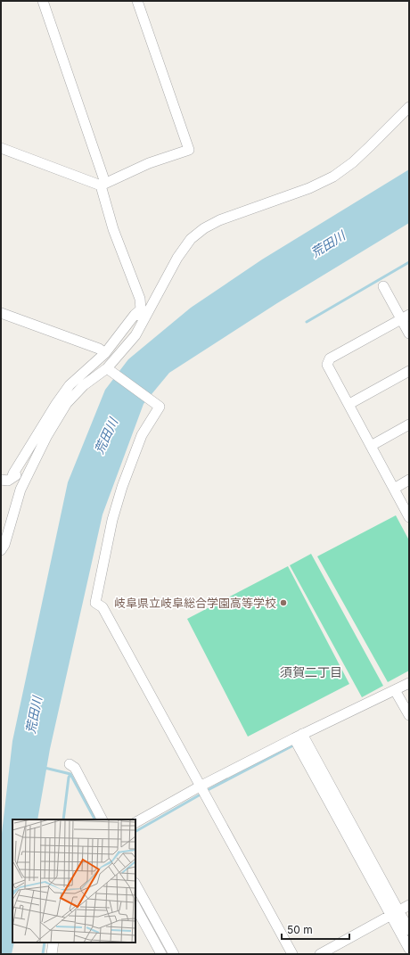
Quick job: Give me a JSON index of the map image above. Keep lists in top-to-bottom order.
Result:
{
  "districts": ["須賀二丁目"],
  "water": ["荒田川"],
  "places": ["岐阜県立岐阜総合学園高等学校"],
  "scale_bar": "50 m"
}
